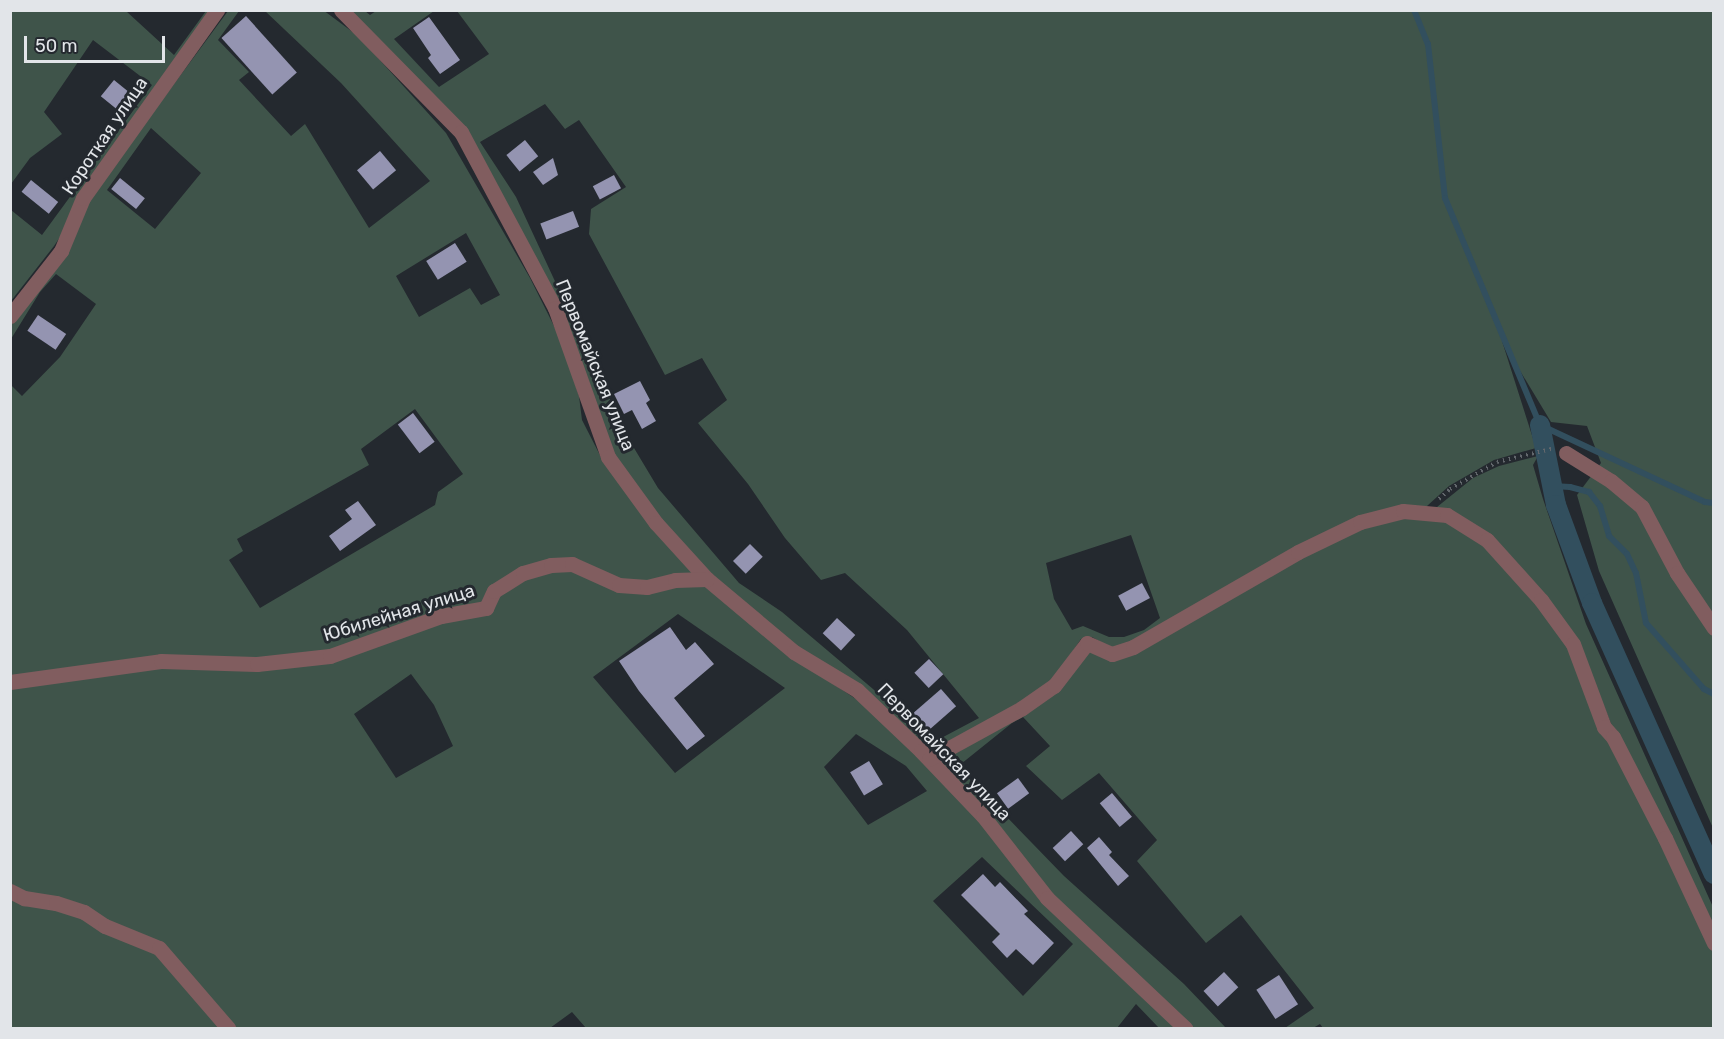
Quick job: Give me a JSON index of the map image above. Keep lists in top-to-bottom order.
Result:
{
  "streets": {
    "street": ["Короткая улица", "Первомайская улица", "Юбилейная улица"]
  },
  "crossings": [
    ["Первомайская улица", "Юбилейная улица"]
  ],
  "scale_bar": "50 m"
}
